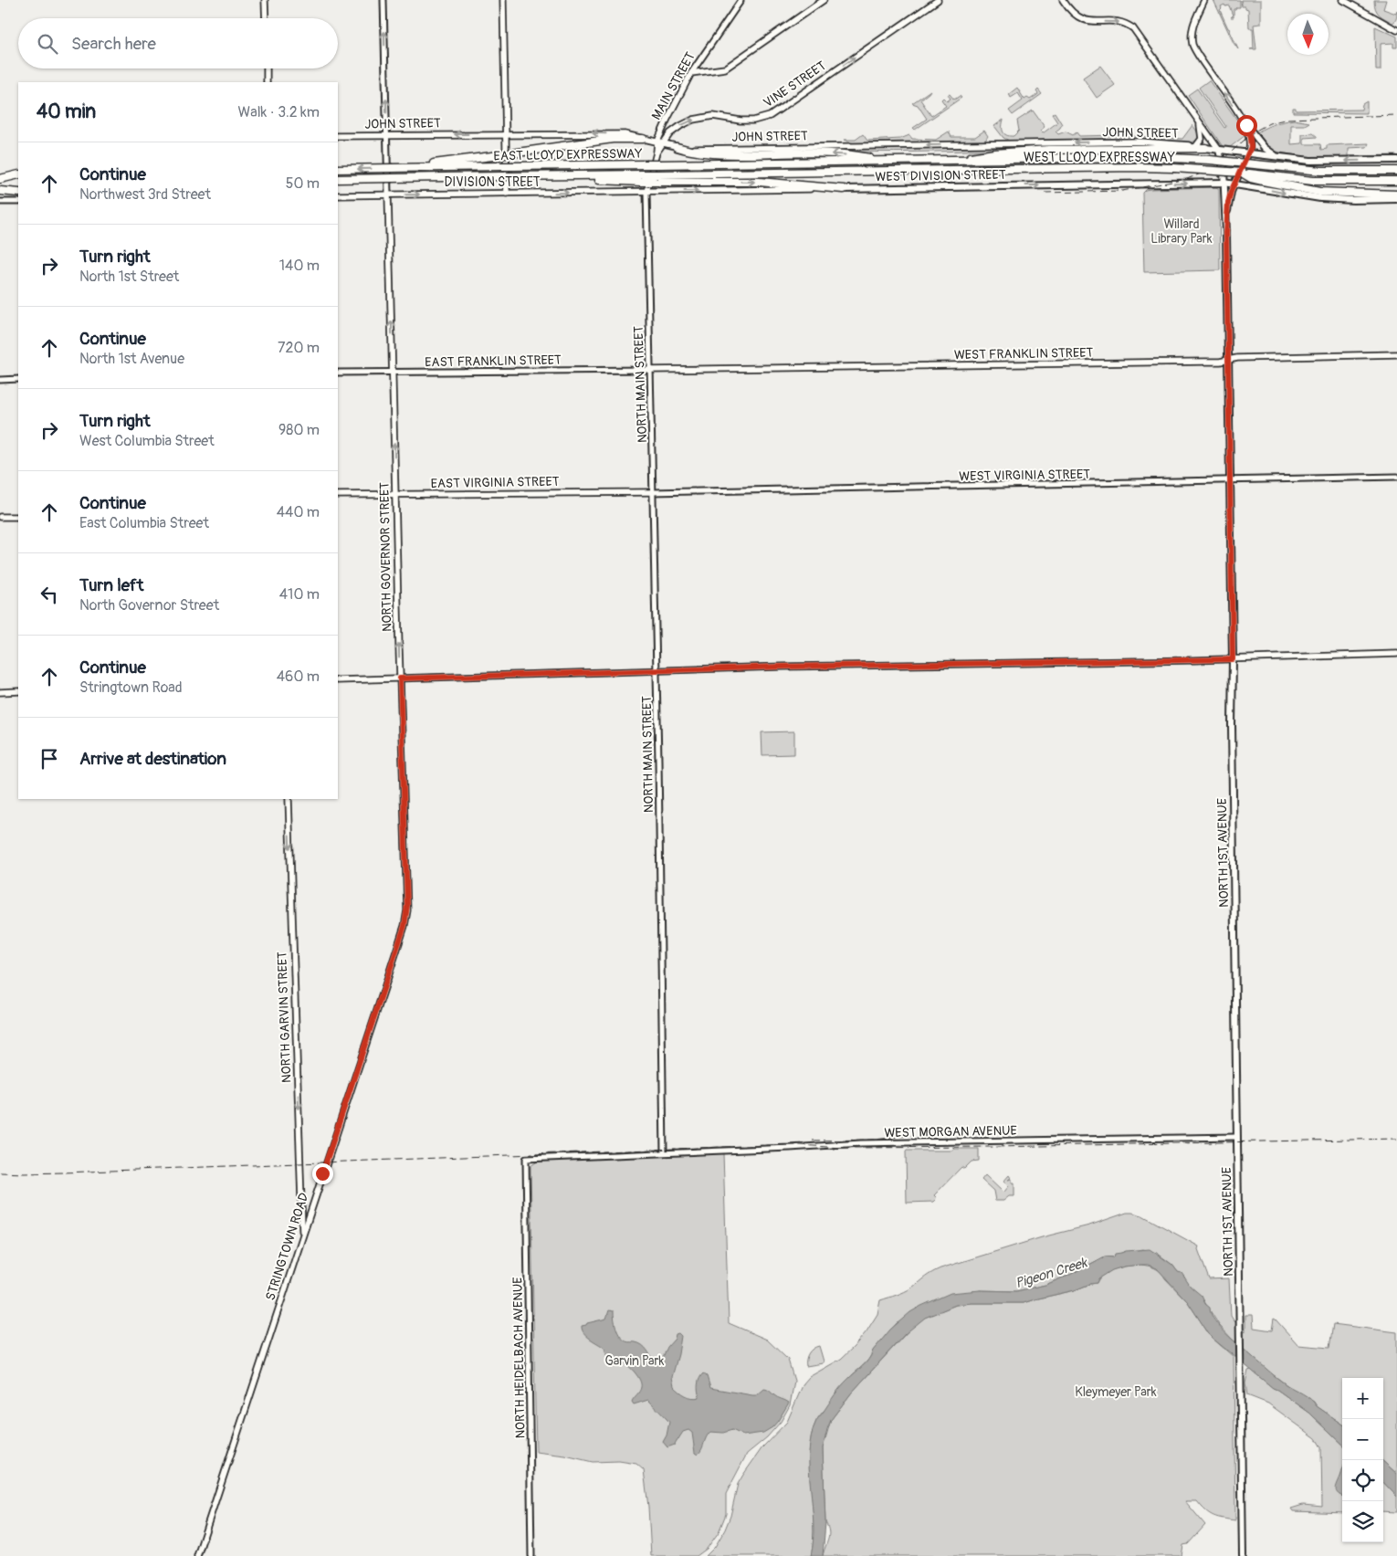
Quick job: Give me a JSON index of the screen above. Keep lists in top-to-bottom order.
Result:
{
  "streets": {
    "highway": ["EAST LLOYD EXPRESSWAY", "WEST LLOYD EXPRESSWAY"],
    "main road": [
      "VINE STREET",
      "MAIN STREET",
      "JOHN STREET",
      "WEST DIVISION STREET",
      "DIVISION STREET",
      "WEST FRANKLIN STREET",
      "EAST VIRGINIA STREET",
      "NORTH GOVERNOR STREET",
      "NORTH 1ST AVENUE",
      "NORTH GARVIN STREET",
      "STRINGTOWN ROAD"
    ],
    "street": [
      "EAST FRANKLIN STREET",
      "NORTH MAIN STREET",
      "WEST VIRGINIA STREET",
      "WEST MORGAN AVENUE",
      "NORTH HEIDELBACH AVENUE"
    ]
  },
  "crossings": [
    ["VINE STREET", "MAIN STREET"],
    ["VINE STREET", "JOHN STREET"],
    ["MAIN STREET", "JOHN STREET"],
    ["MAIN STREET", "WEST DIVISION STREET"],
    ["MAIN STREET", "DIVISION STREET"],
    ["MAIN STREET", "NORTH MAIN STREET"],
    ["EAST LLOYD EXPRESSWAY", "WEST LLOYD EXPRESSWAY"],
    ["WEST DIVISION STREET", "DIVISION STREET"],
    ["WEST DIVISION STREET", "NORTH MAIN STREET"],
    ["WEST DIVISION STREET", "NORTH 1ST AVENUE"],
    ["DIVISION STREET", "NORTH MAIN STREET"],
    ["DIVISION STREET", "NORTH GOVERNOR STREET"],
    ["WEST FRANKLIN STREET", "EAST FRANKLIN STREET"],
    ["WEST FRANKLIN STREET", "NORTH MAIN STREET"],
    ["WEST FRANKLIN STREET", "NORTH 1ST AVENUE"],
    ["EAST FRANKLIN STREET", "NORTH MAIN STREET"],
    ["EAST FRANKLIN STREET", "NORTH GOVERNOR STREET"],
    ["NORTH MAIN STREET", "WEST VIRGINIA STREET"],
    ["NORTH MAIN STREET", "EAST VIRGINIA STREET"],
    ["NORTH MAIN STREET", "WEST MORGAN AVENUE"],
    ["WEST VIRGINIA STREET", "EAST VIRGINIA STREET"],
    ["WEST VIRGINIA STREET", "NORTH 1ST AVENUE"],
    ["EAST VIRGINIA STREET", "NORTH GOVERNOR STREET"],
    ["NORTH GOVERNOR STREET", "STRINGTOWN ROAD"],
    ["NORTH 1ST AVENUE", "WEST MORGAN AVENUE"],
    ["NORTH GARVIN STREET", "STRINGTOWN ROAD"],
    ["WEST MORGAN AVENUE", "NORTH HEIDELBACH AVENUE"]
  ],
  "one_way": [
    "VINE STREET",
    "JOHN STREET",
    "WEST DIVISION STREET",
    "DIVISION STREET",
    "NORTH GOVERNOR STREET",
    "NORTH GARVIN STREET"
  ],
  "water": ["Pigeon Creek"],
  "parks": ["Willard Library Park", "Garvin Park", "Kleymeyer Park"],
  "north": "bottom",
  "page": {
    "search": "Search here",
    "heading": ["40 min", "Walk · 3.2 km"],
    "list": [
      ["Continue", "Northwest 3rd Street", "50 m"],
      ["Turn right", "North 1st Street", "140 m"],
      ["Continue", "North 1st Avenue", "720 m"],
      ["Turn right", "West Columbia Street", "980 m"],
      ["Continue", "East Columbia Street", "440 m"],
      ["Turn left", "North Governor Street", "410 m"],
      ["Continue", "Stringtown Road", "460 m"],
      "Arrive at destination"
    ],
    "map_buttons": ["+", "−"]
  }
}
